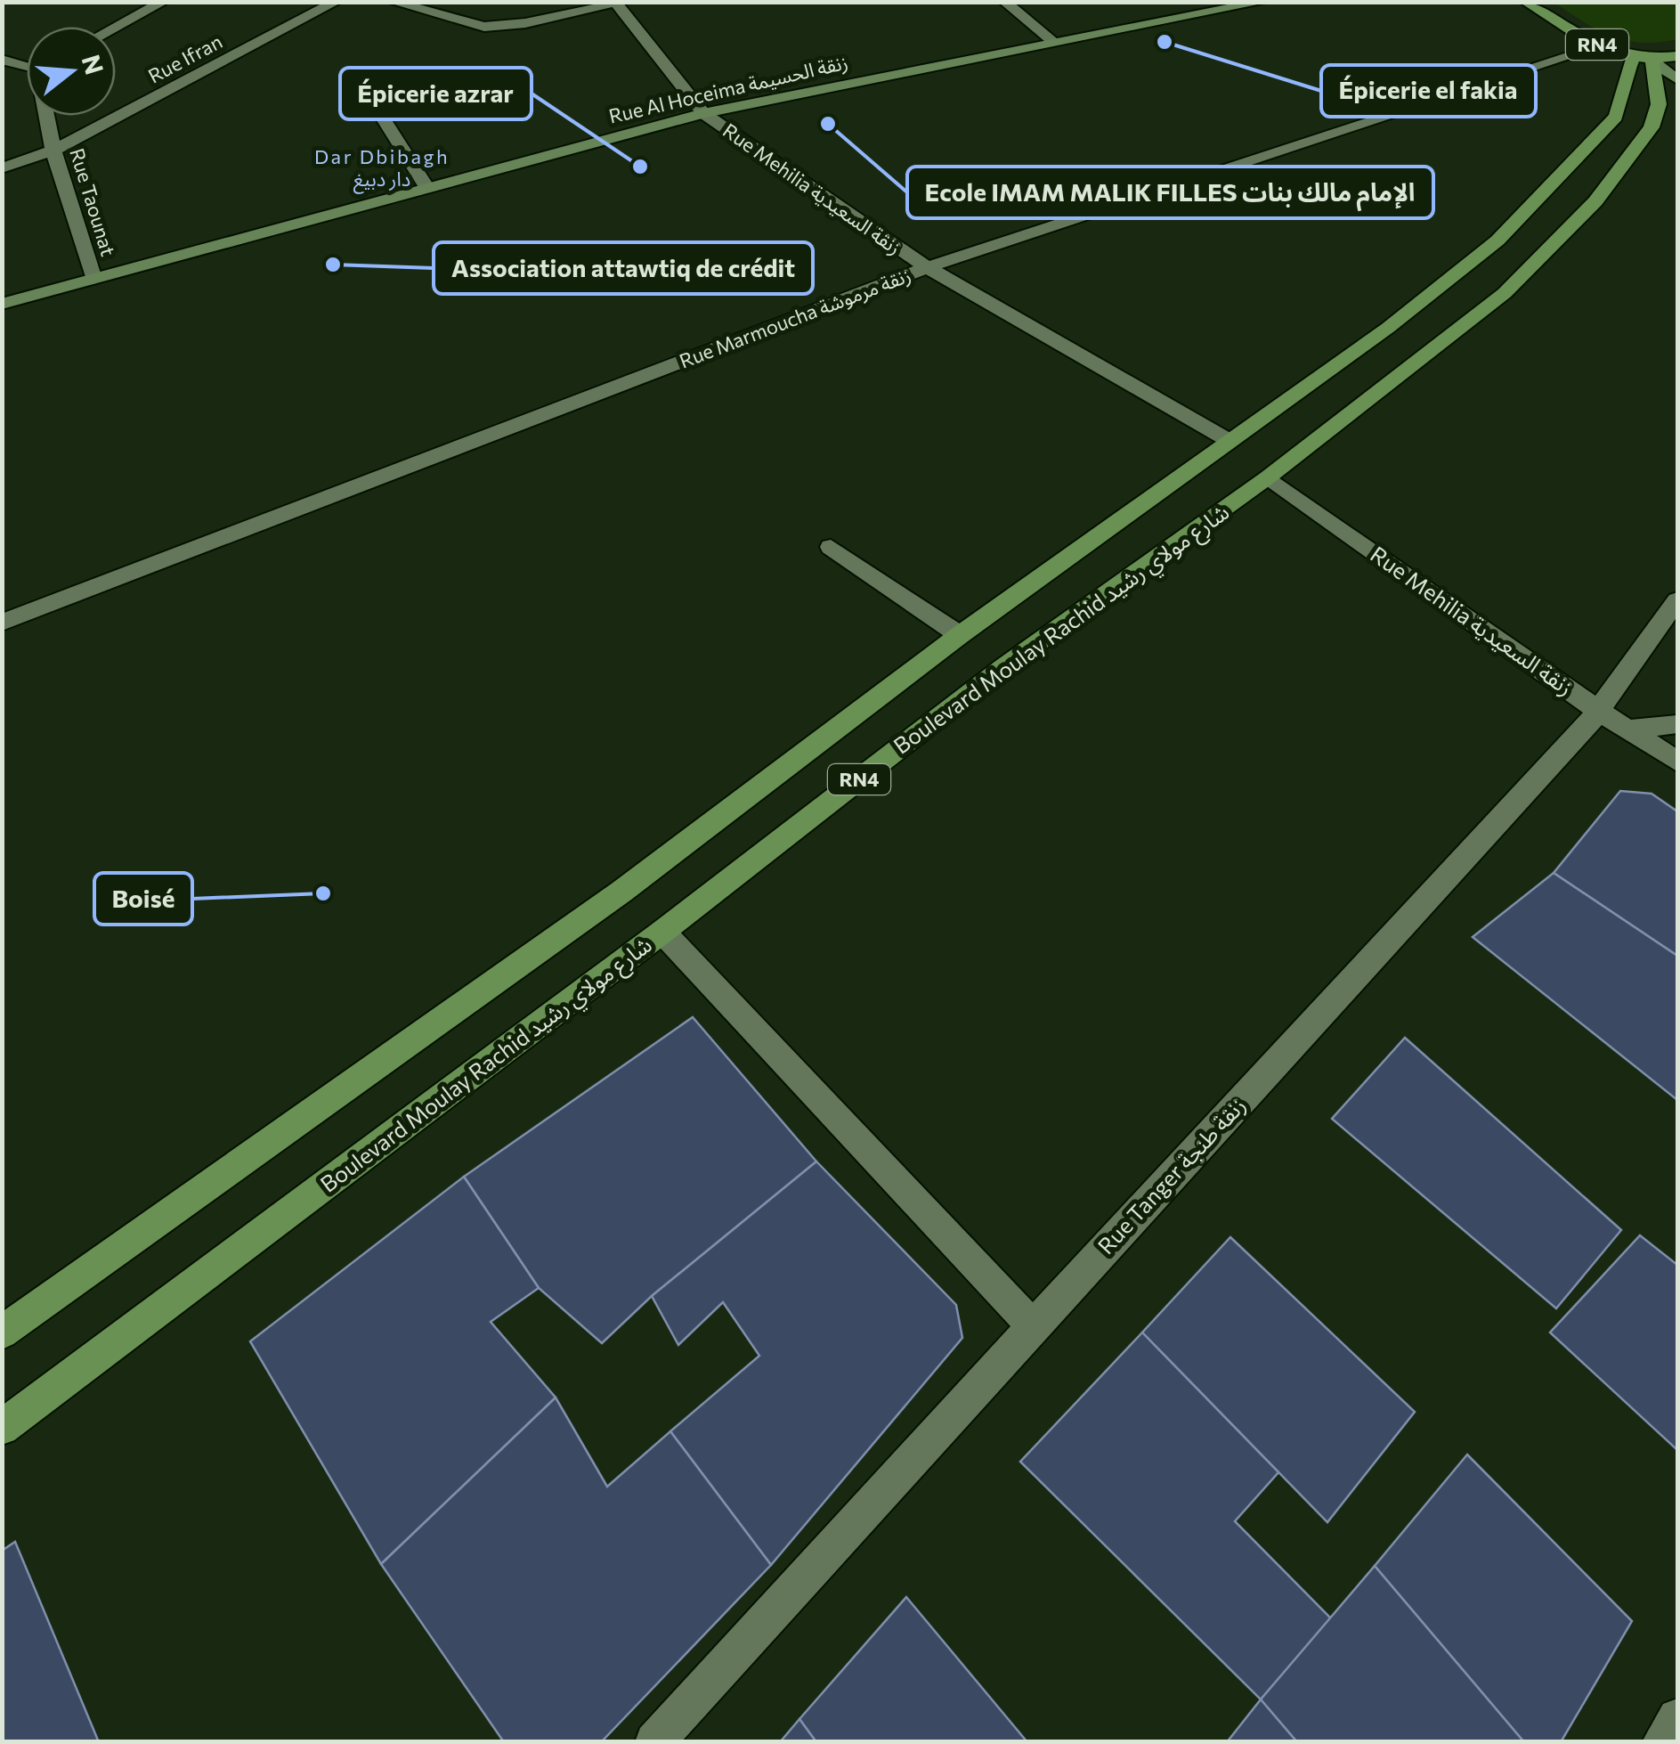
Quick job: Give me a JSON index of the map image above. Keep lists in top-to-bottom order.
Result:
{
  "streets": {
    "main road": ["RN4", "Boulevard Moulay Rachid شارع مولاي رشيد"],
    "street": [
      "Rue Ifran",
      "Rue Al Hoceima زنقة الحسيمة",
      "Rue Mehilia زنقة السعيدية",
      "Rue Taounat",
      "Rue Marmoucha زنقة مرموشة",
      "Rue Tanger زنقة طنجة"
    ]
  },
  "crossings": [
    ["RN4", "Rue Mehilia زنقة السعيدية"],
    ["RN4", "Rue Marmoucha زنقة مرموشة"],
    ["RN4", "Boulevard Moulay Rachid شارع مولاي رشيد"],
    ["Rue Ifran", "Rue Taounat"],
    ["Rue Al Hoceima زنقة الحسيمة", "Rue Mehilia زنقة السعيدية"],
    ["Rue Al Hoceima زنقة الحسيمة", "Rue Taounat"],
    ["Rue Mehilia زنقة السعيدية", "Rue Marmoucha زنقة مرموشة"],
    ["Rue Mehilia زنقة السعيدية", "Boulevard Moulay Rachid شارع مولاي رشيد"],
    ["Rue Mehilia زنقة السعيدية", "Rue Tanger زنقة طنجة"]
  ],
  "districts": ["Dar Dbibagh دار دبيغ"],
  "places": [
    "Épicerie el fakia",
    "Ecole IMAM MALIK FILLES الإمام مالك بنات",
    "Épicerie azrar",
    "Association attawtiq de crédit",
    "Boisé"
  ],
  "north": "right"
}
